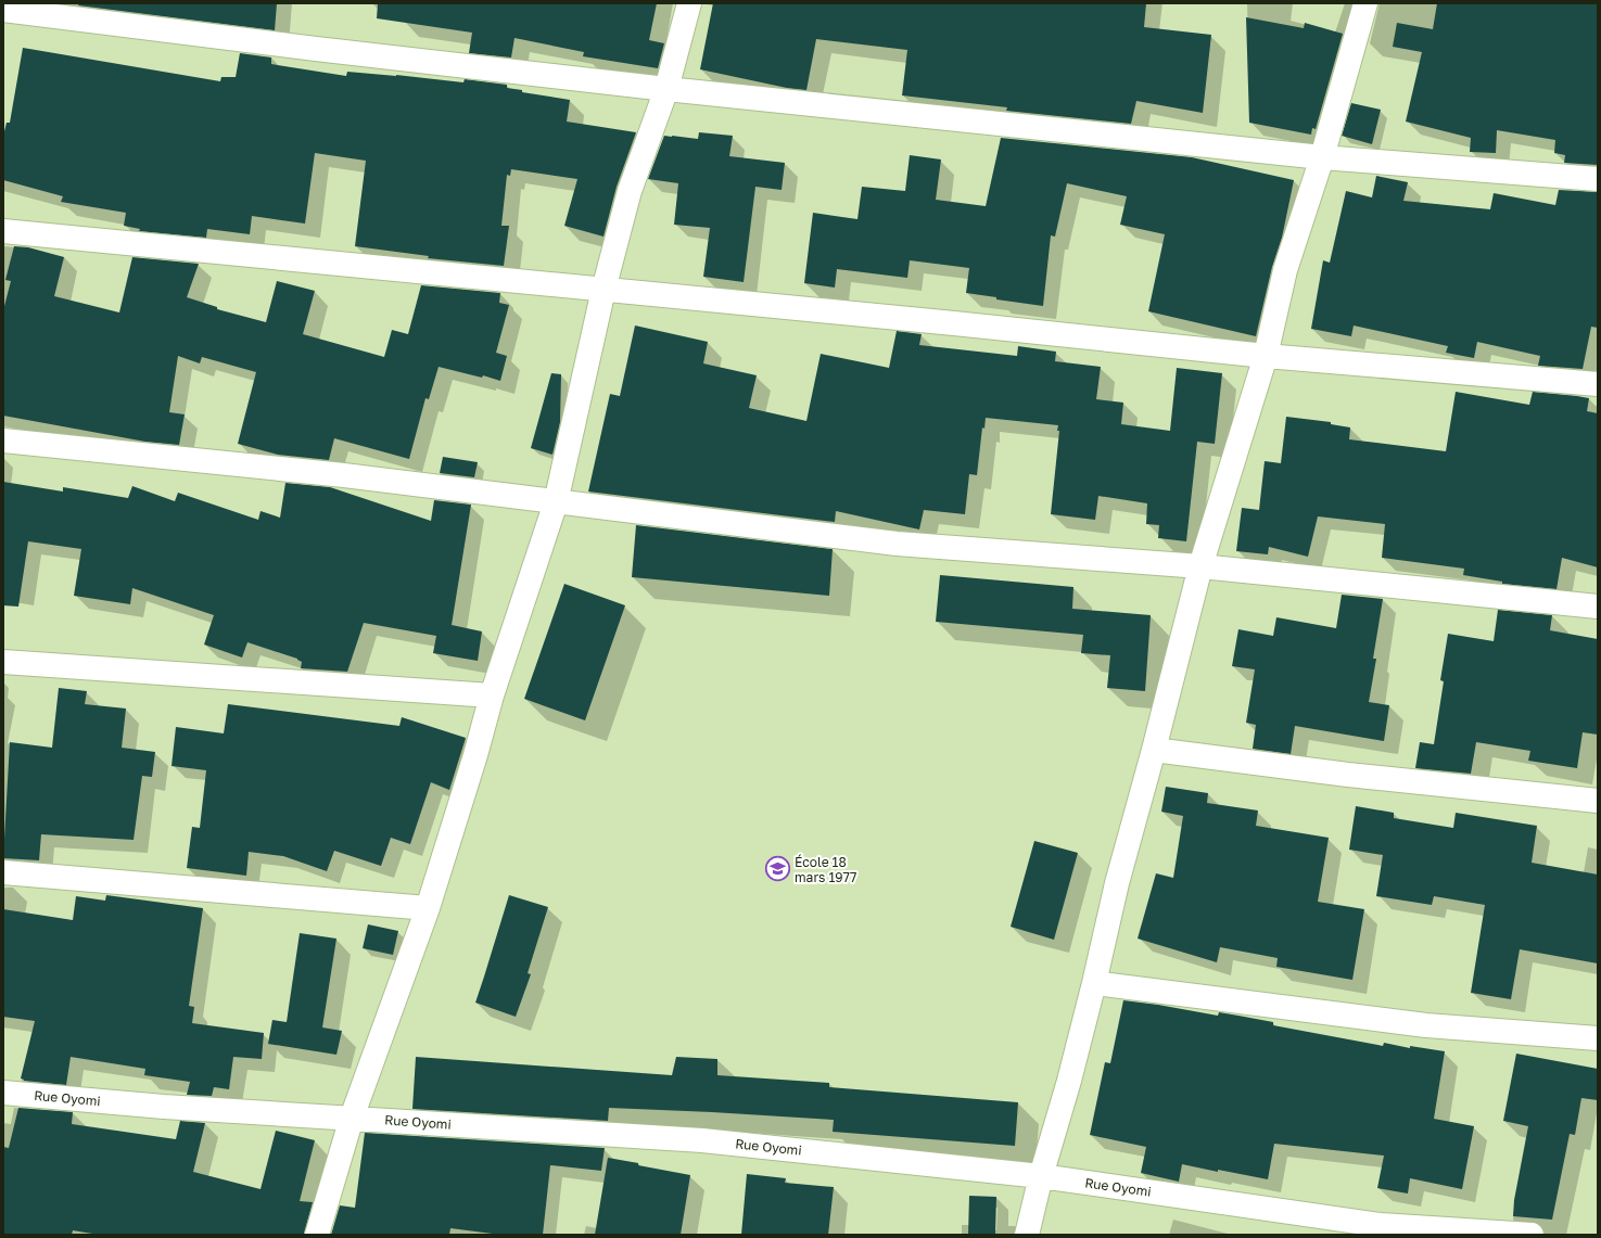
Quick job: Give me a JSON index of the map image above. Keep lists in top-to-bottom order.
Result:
{
  "streets": {
    "street": ["Rue Oyomi"]
  },
  "places": {
    "school or university": ["École 18 mars 1977"]
  }
}
